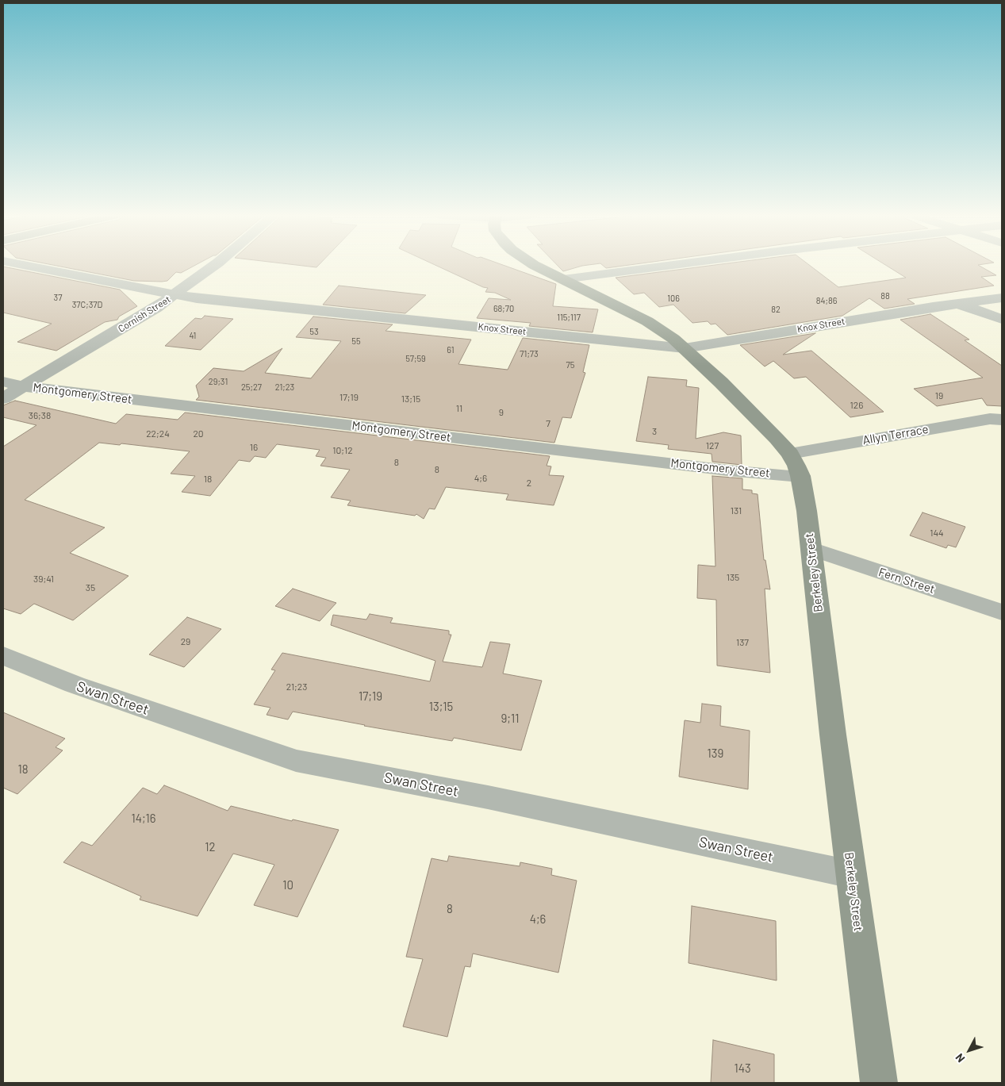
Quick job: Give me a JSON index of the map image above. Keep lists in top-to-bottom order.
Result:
{
  "streets": {
    "street": [
      "Cornish Street",
      "Knox Street",
      "Montgomery Street",
      "Allyn Terrace",
      "Berkeley Street",
      "Fern Street",
      "Swan Street"
    ]
  },
  "crossings": [
    ["Cornish Street", "Knox Street"],
    ["Cornish Street", "Montgomery Street"],
    ["Knox Street", "Berkeley Street"],
    ["Montgomery Street", "Berkeley Street"],
    ["Allyn Terrace", "Berkeley Street"],
    ["Berkeley Street", "Fern Street"],
    ["Berkeley Street", "Swan Street"]
  ],
  "house_numbers": [
    "88",
    "37",
    "106",
    "84;86",
    "37C;37D",
    "68;70",
    "82",
    "115;117",
    "53",
    "41",
    "55",
    "61",
    "71;73",
    "57;59",
    "75",
    "29;31",
    "25;27",
    "21;23",
    "19",
    "17;19",
    "13;15",
    "126",
    "11",
    "9",
    "36;38",
    "7",
    "3",
    "22;24",
    "20",
    "127",
    "16",
    "10;12",
    "8",
    "8",
    "4;6",
    "18",
    "2",
    "131",
    "144",
    "135",
    "39;41",
    "35",
    "29",
    "137",
    "21;23",
    "17;19",
    "13;15",
    "9;11",
    "139",
    "18",
    "14;16",
    "12",
    "10",
    "8",
    "4;6",
    "143"
  ],
  "north": "bottom left"
}
